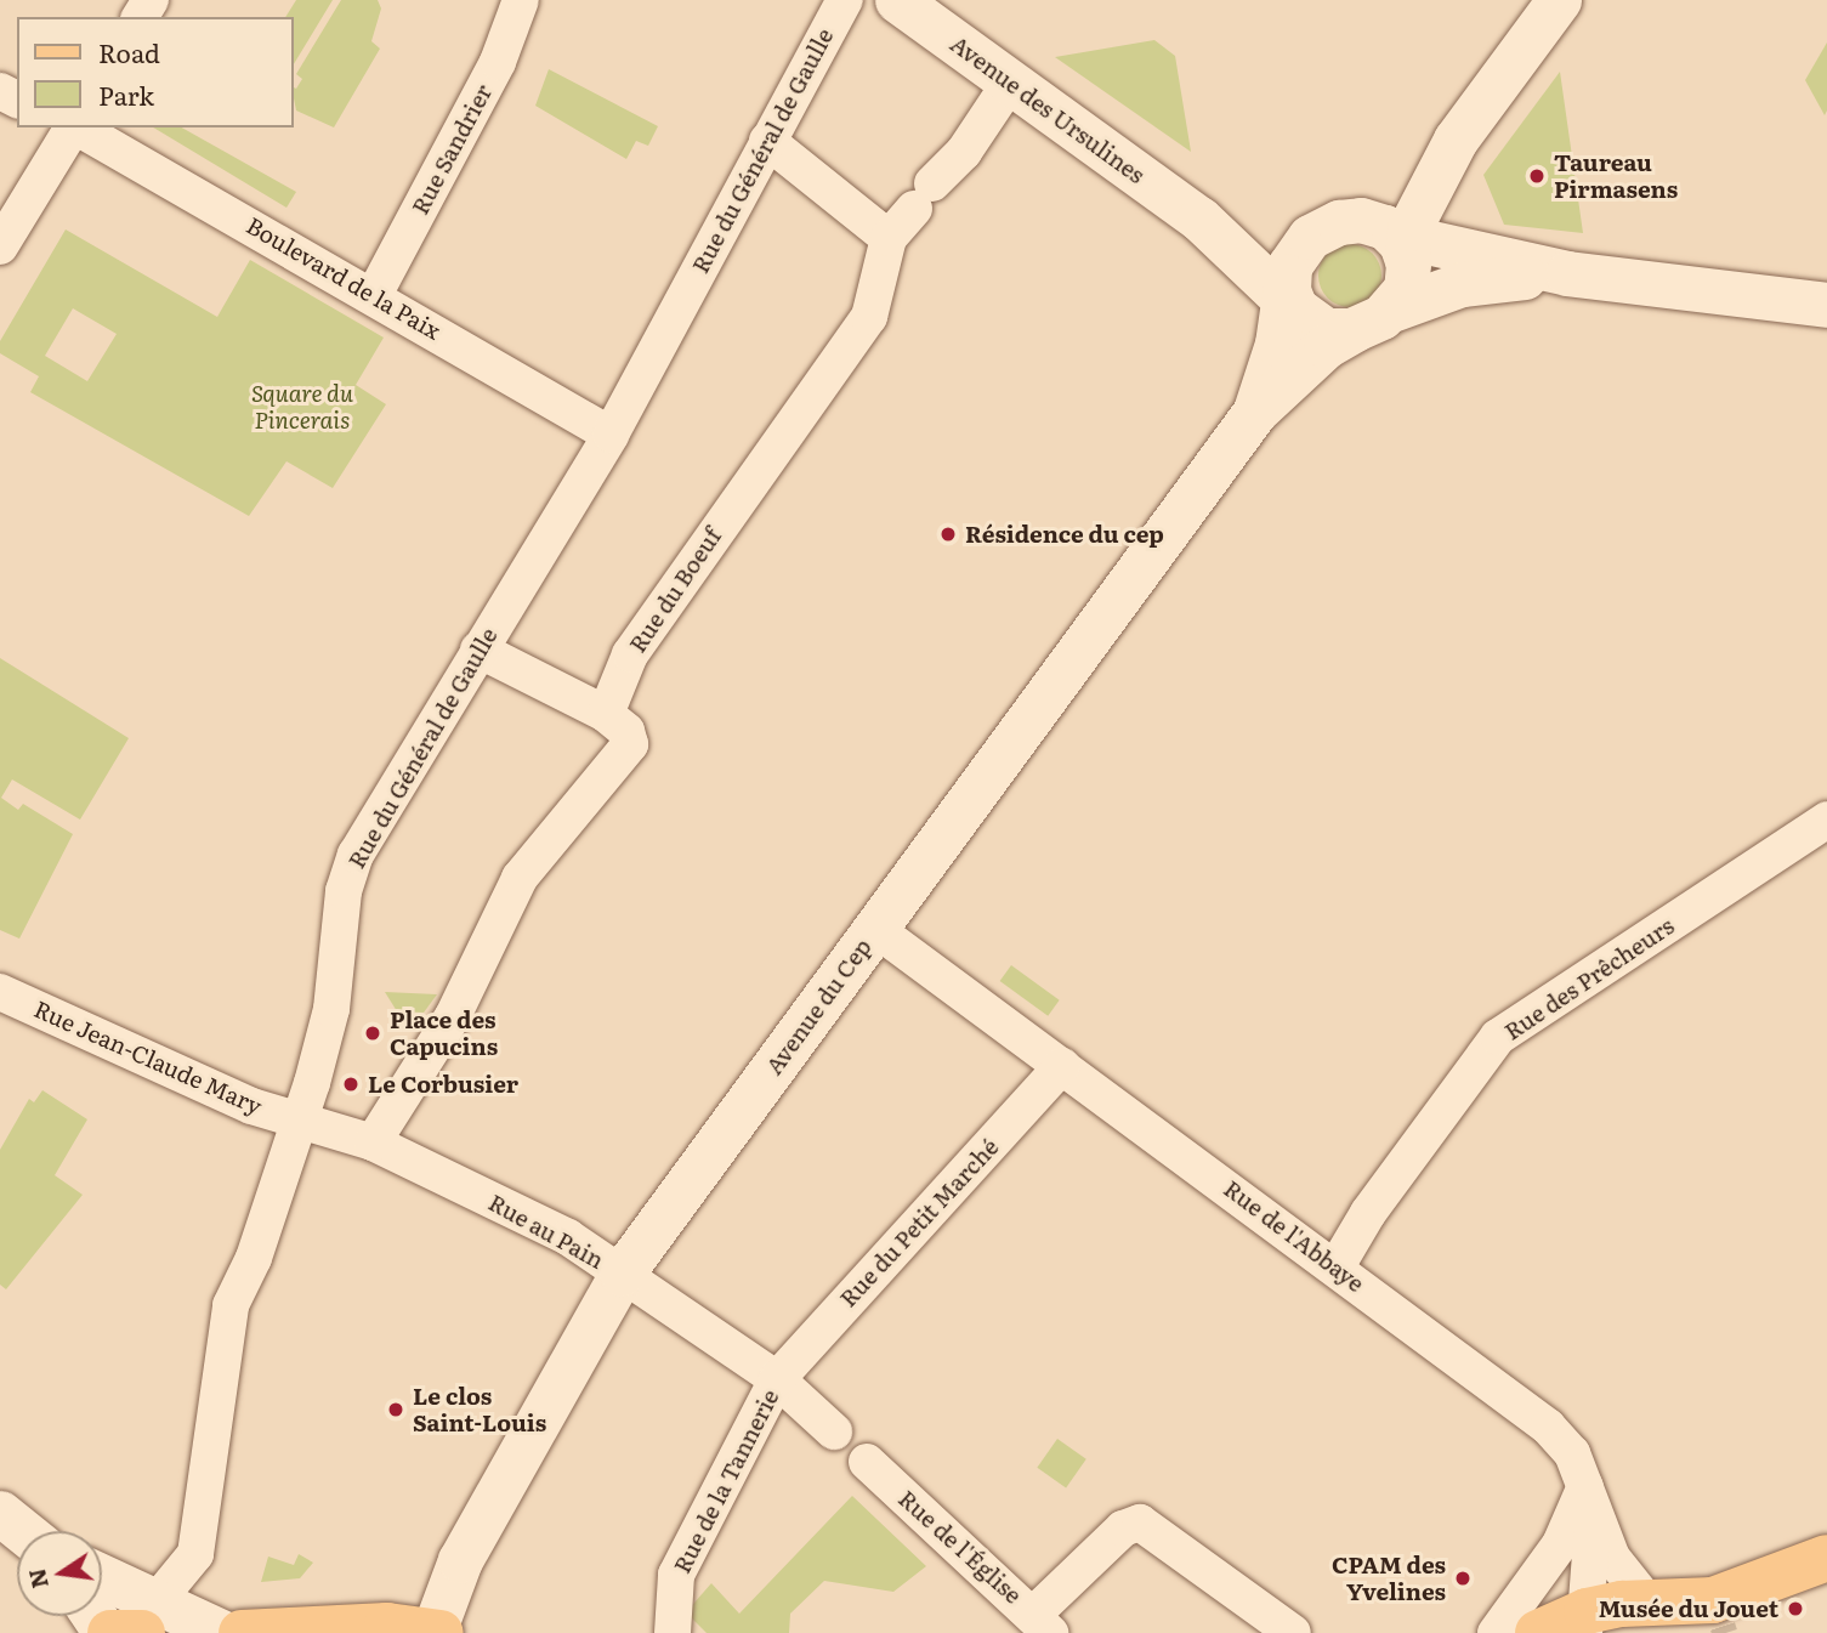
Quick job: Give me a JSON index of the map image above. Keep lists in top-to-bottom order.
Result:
{
  "streets": {
    "street": [
      "Avenue des Ursulines",
      "Rue Sandrier",
      "Rue du Général de Gaulle",
      "Boulevard de la Paix",
      "Rue du Boeuf",
      "Rue des Prêcheurs",
      "Avenue du Cep",
      "Rue Jean-Claude Mary",
      "Rue du Petit Marché",
      "Rue au Pain",
      "Rue de l'Abbaye",
      "Rue de la Tannerie",
      "Rue de l'Église"
    ]
  },
  "crossings": [
    ["Avenue des Ursulines", "Rue du Boeuf"],
    ["Avenue des Ursulines", "Avenue du Cep"],
    ["Rue Sandrier", "Boulevard de la Paix"],
    ["Rue du Général de Gaulle", "Boulevard de la Paix"],
    ["Rue du Général de Gaulle", "Rue Jean-Claude Mary"],
    ["Rue du Général de Gaulle", "Rue au Pain"],
    ["Rue des Prêcheurs", "Rue de l'Abbaye"],
    ["Avenue du Cep", "Rue au Pain"],
    ["Avenue du Cep", "Rue de l'Abbaye"],
    ["Rue Jean-Claude Mary", "Rue au Pain"],
    ["Rue du Petit Marché", "Rue au Pain"],
    ["Rue du Petit Marché", "Rue de l'Abbaye"],
    ["Rue du Petit Marché", "Rue de la Tannerie"],
    ["Rue au Pain", "Rue de la Tannerie"]
  ],
  "parks": ["Square du Pincerais"],
  "places": [
    "Taureau Pirmasens",
    "Résidence du cep",
    "Place des Capucins",
    "Le Corbusier",
    "Le clos Saint-Louis",
    "CPAM des Yvelines",
    "Musée du Jouet"
  ],
  "legend": ["Road", "Park"],
  "north": "left"
}
